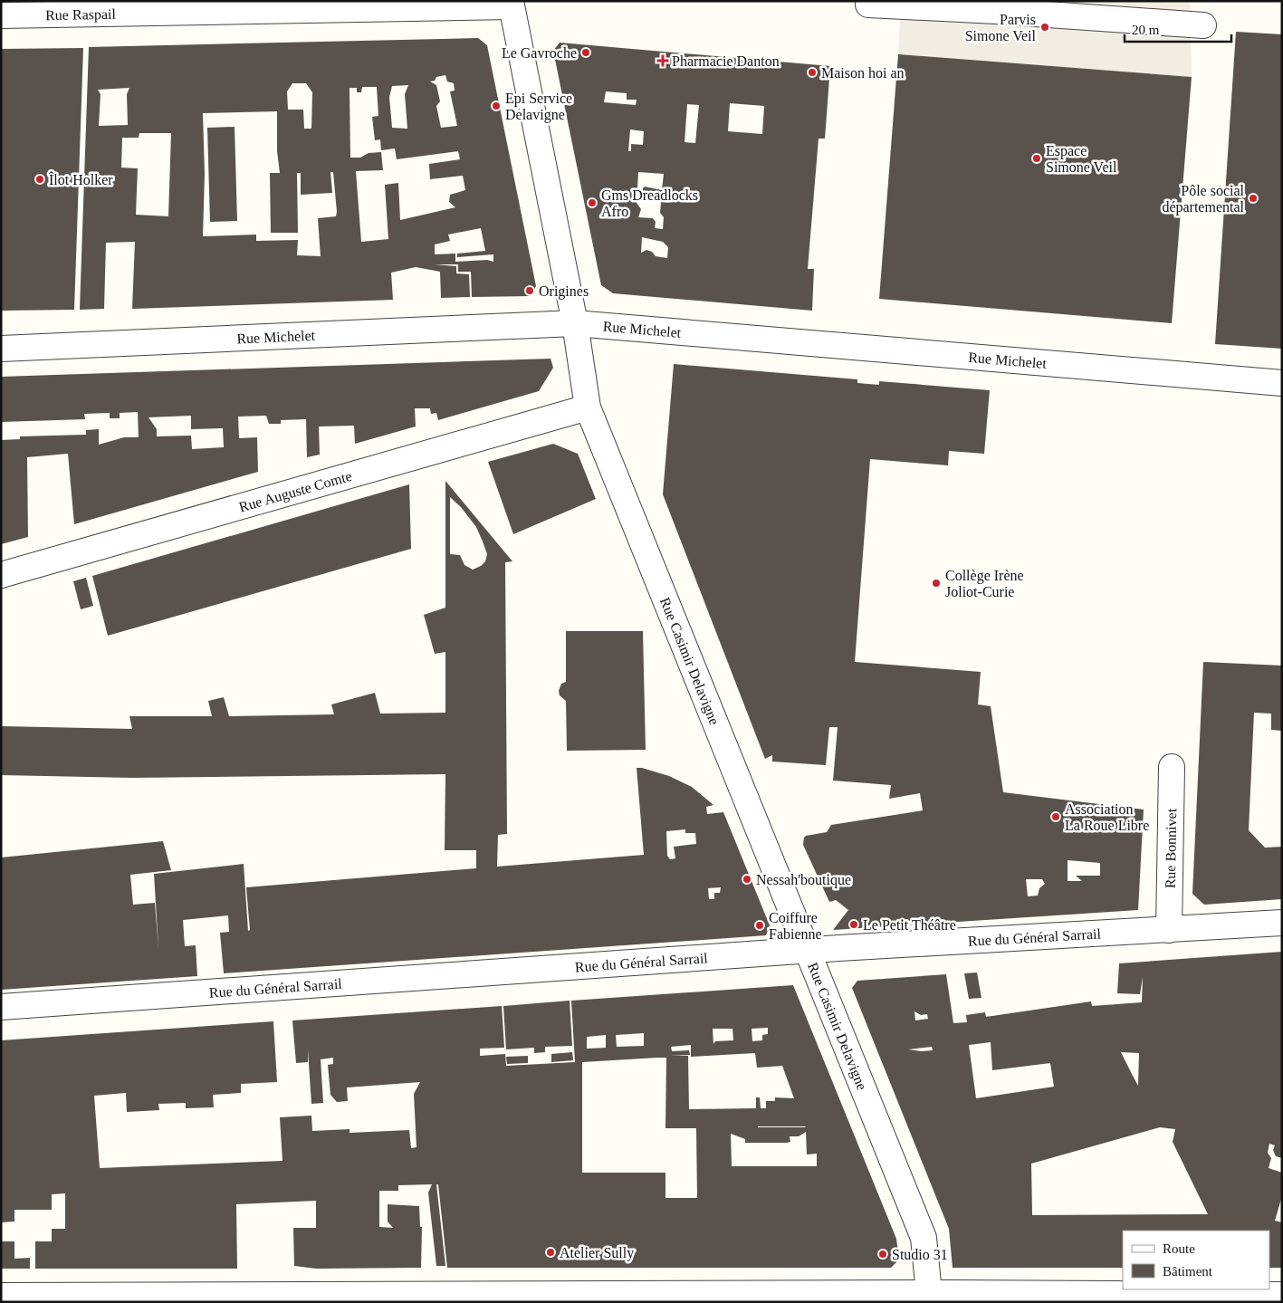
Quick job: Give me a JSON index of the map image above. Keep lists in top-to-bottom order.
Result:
{
  "streets": {
    "street": [
      "Rue Raspail",
      "Rue Michelet",
      "Rue Auguste Comte",
      "Rue Casimir Delavigne",
      "Rue Bonnivet",
      "Rue du Général Sarrail"
    ]
  },
  "crossings": [
    ["Rue Raspail", "Rue Casimir Delavigne"],
    ["Rue Michelet", "Rue Casimir Delavigne"],
    ["Rue Auguste Comte", "Rue Casimir Delavigne"],
    ["Rue Casimir Delavigne", "Rue du Général Sarrail"],
    ["Rue Bonnivet", "Rue du Général Sarrail"]
  ],
  "places": {
    "other": [
      "Parvis Simone Veil",
      "Le Gavroche",
      "Maison hoi an",
      "Epi Service Delavigne",
      "Espace Simone Veil",
      "Îlot Holker",
      "Pôle social départemental",
      "Gms Dreadlocks Afro",
      "Origines",
      "Collège Irène Joliot-Curie",
      "Association La Roue Libre",
      "Nessah'boutique",
      "Le Petit Théâtre",
      "Coiffure Fabienne",
      "Atelier Sully",
      "Studio 31"
    ],
    "health": ["Pharmacie Danton"]
  },
  "legend": ["Route", "Bâtiment"],
  "scale_bar": "20 m"
}
